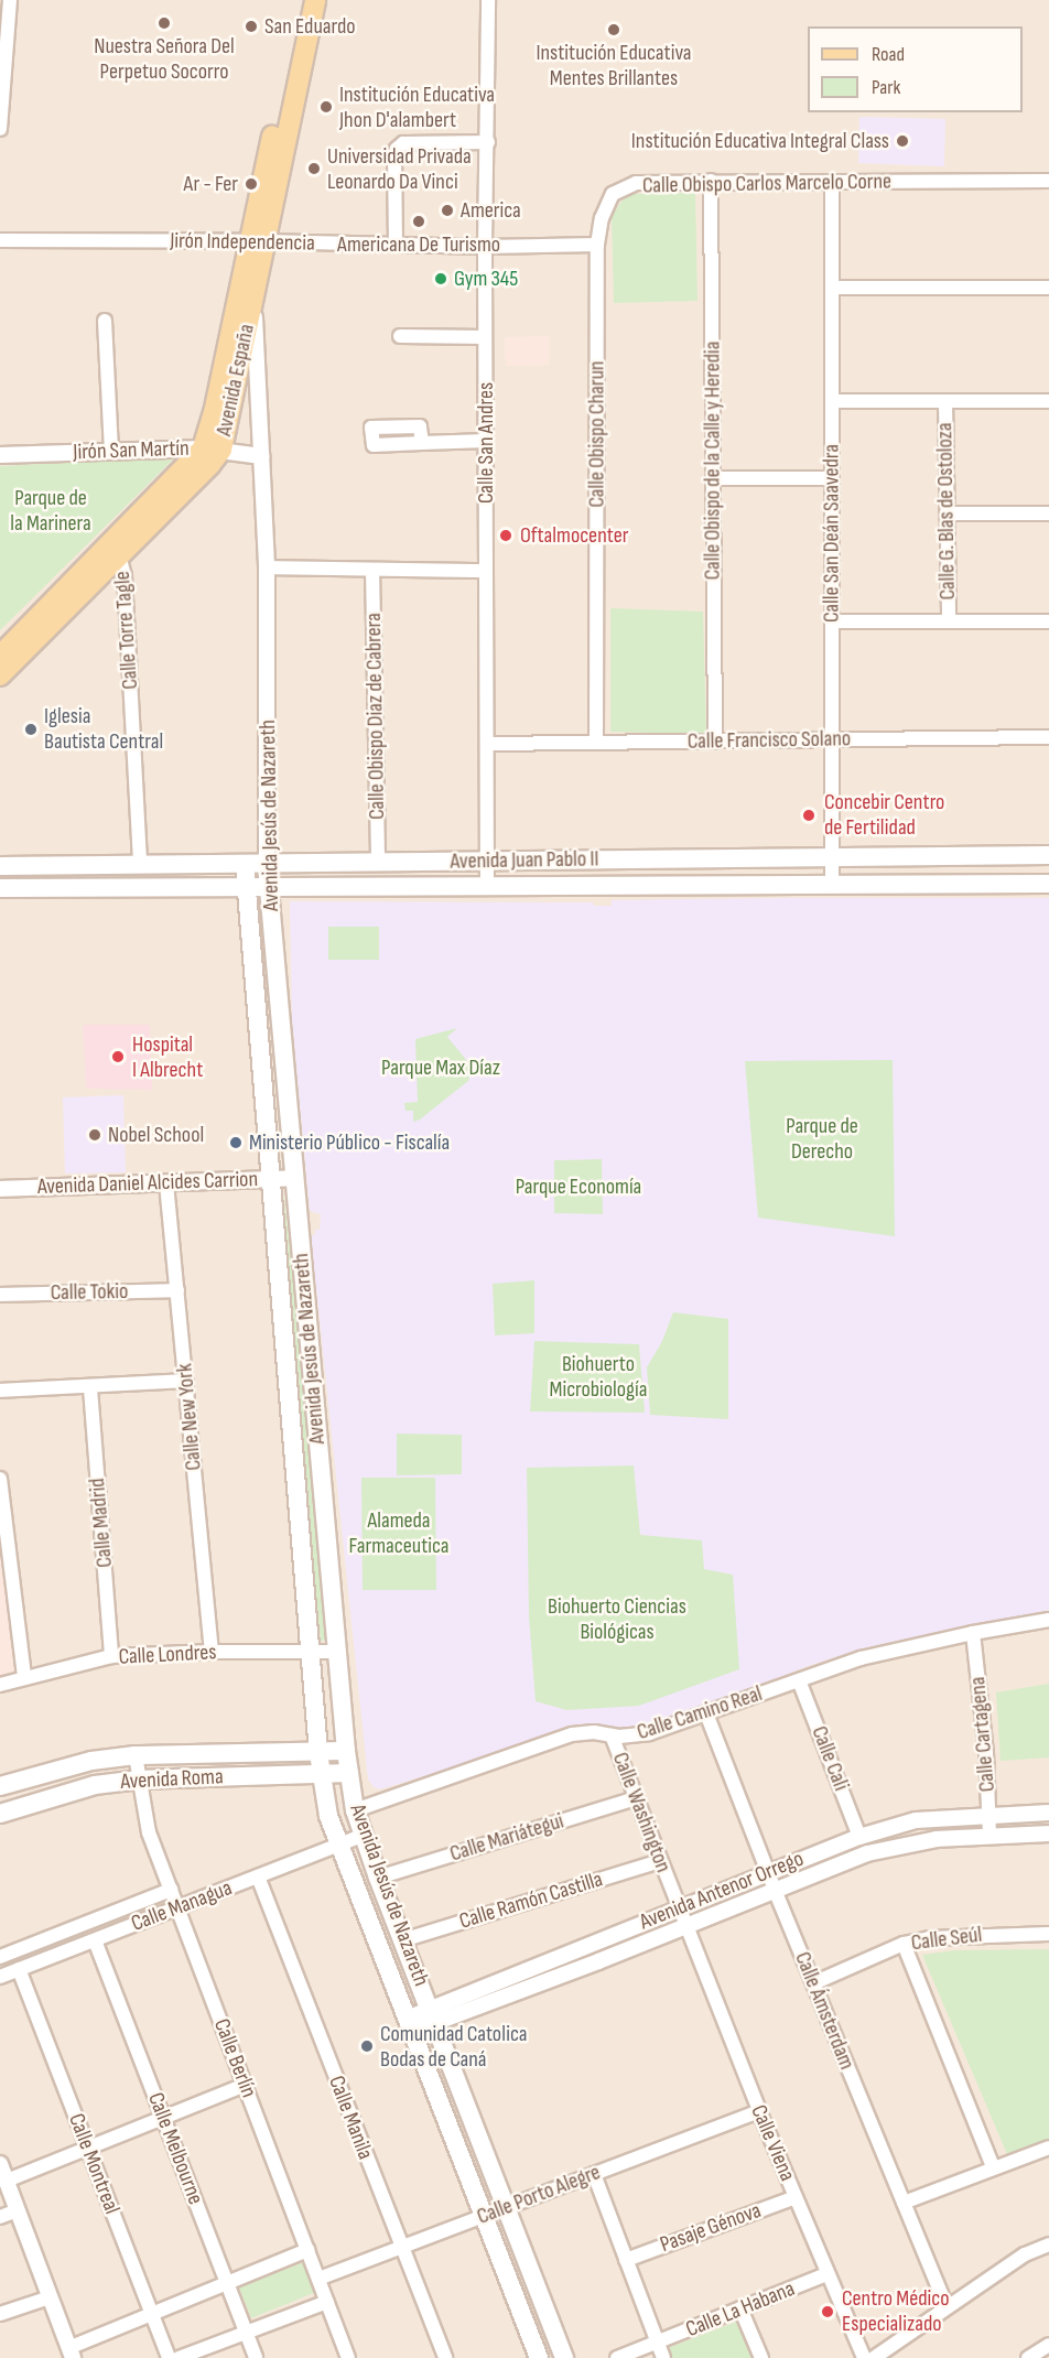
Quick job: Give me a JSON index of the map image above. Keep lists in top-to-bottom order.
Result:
{
  "streets": {
    "main road": [
      "Avenida España",
      "Avenida Jesús de Nazareth",
      "Avenida Juan Pablo II",
      "Avenida Roma"
    ],
    "street": [
      "Calle Obispo Carlos Marcelo Corne",
      "Jirón Independencia",
      "Calle Obispo Charun",
      "Calle San Andres",
      "Jirón San Martín",
      "Calle Obispo de la Calle y Heredia",
      "Calle G. Blas de Ostoloza",
      "Calle San Deán Saavedra",
      "Calle Torre Tagle",
      "Calle Obispo Diaz de Cabrera",
      "Calle Francisco Solano",
      "Avenida Daniel Alcides Carrion",
      "Calle Tokio",
      "Calle New York",
      "Calle Madrid",
      "Calle Londres",
      "Calle Camino Real",
      "Calle Cartagena",
      "Calle Cali",
      "Calle Washington",
      "Calle Mariátegui",
      "Avenida Antenor Orrego",
      "Calle Ramón Castilla",
      "Calle Managua",
      "Calle Seúl",
      "Calle Ámsterdam",
      "Calle Berlín",
      "Calle Manila",
      "Calle Viena",
      "Calle Melbourne",
      "Calle Montreal",
      "Calle Porto Alegre",
      "Pasaje Génova",
      "Calle La Habana"
    ]
  },
  "crossings": [
    ["Calle Obispo Carlos Marcelo Corne", "Calle Obispo Charun"],
    ["Calle Obispo Carlos Marcelo Corne", "Calle Obispo de la Calle y Heredia"],
    ["Calle Obispo Carlos Marcelo Corne", "Calle San Deán Saavedra"],
    ["Jirón Independencia", "Avenida España"],
    ["Jirón Independencia", "Calle San Andres"],
    ["Avenida España", "Jirón San Martín"],
    ["Avenida España", "Calle Torre Tagle"],
    ["Avenida España", "Avenida Jesús de Nazareth"],
    ["Calle Obispo Charun", "Calle Francisco Solano"],
    ["Calle San Andres", "Calle Francisco Solano"],
    ["Calle San Andres", "Avenida Juan Pablo II"],
    ["Jirón San Martín", "Avenida Jesús de Nazareth"],
    ["Calle Obispo de la Calle y Heredia", "Calle Francisco Solano"],
    ["Calle San Deán Saavedra", "Calle Francisco Solano"],
    ["Calle San Deán Saavedra", "Avenida Juan Pablo II"],
    ["Calle Torre Tagle", "Avenida Juan Pablo II"],
    ["Calle Obispo Diaz de Cabrera", "Avenida Juan Pablo II"],
    ["Avenida Jesús de Nazareth", "Avenida Juan Pablo II"],
    ["Avenida Jesús de Nazareth", "Avenida Daniel Alcides Carrion"],
    ["Avenida Jesús de Nazareth", "Calle Londres"],
    ["Avenida Jesús de Nazareth", "Calle Camino Real"],
    ["Avenida Jesús de Nazareth", "Avenida Roma"],
    ["Avenida Jesús de Nazareth", "Calle Mariátegui"],
    ["Avenida Jesús de Nazareth", "Avenida Antenor Orrego"],
    ["Avenida Jesús de Nazareth", "Calle Ramón Castilla"],
    ["Avenida Jesús de Nazareth", "Calle Managua"],
    ["Avenida Jesús de Nazareth", "Calle Porto Alegre"],
    ["Avenida Daniel Alcides Carrion", "Calle New York"],
    ["Calle Tokio", "Calle New York"],
    ["Calle New York", "Calle Londres"],
    ["Calle Madrid", "Calle Londres"],
    ["Calle Camino Real", "Calle Cartagena"],
    ["Calle Camino Real", "Calle Cali"],
    ["Calle Camino Real", "Calle Washington"],
    ["Calle Camino Real", "Calle Ámsterdam"],
    ["Calle Cartagena", "Avenida Antenor Orrego"],
    ["Calle Cali", "Avenida Antenor Orrego"],
    ["Avenida Roma", "Calle Berlín"],
    ["Calle Washington", "Calle Mariátegui"],
    ["Calle Washington", "Avenida Antenor Orrego"],
    ["Calle Washington", "Calle Ramón Castilla"],
    ["Calle Washington", "Calle Viena"],
    ["Avenida Antenor Orrego", "Calle Ámsterdam"],
    ["Avenida Antenor Orrego", "Calle Viena"],
    ["Calle Managua", "Calle Berlín"],
    ["Calle Managua", "Calle Manila"],
    ["Calle Managua", "Calle Melbourne"],
    ["Calle Managua", "Calle Montreal"],
    ["Calle Seúl", "Calle Ámsterdam"],
    ["Calle Berlín", "Calle Porto Alegre"],
    ["Calle Manila", "Calle Porto Alegre"],
    ["Calle Viena", "Calle Porto Alegre"],
    ["Calle Viena", "Pasaje Génova"],
    ["Calle Viena", "Calle La Habana"]
  ],
  "parks": [
    "Parque de la Marinera",
    "Parque Max Díaz",
    "Parque de Derecho",
    "Parque Economía",
    "Biohuerto Microbiología",
    "Alameda Farmaceutica",
    "Biohuerto Ciencias Biológicas"
  ],
  "places": [
    "Nuestra Señora Del Perpetuo Socorro",
    "San Eduardo",
    "Institución Educativa Mentes Brillantes",
    "Institución Educativa Jhon D'alambert",
    "Institución Educativa Integral Class",
    "Universidad Privada Leonardo Da Vinci",
    "Ar - Fer",
    "America",
    "Americana De Turismo",
    "Gym 345",
    "Oftalmocenter",
    "Iglesia Bautista Central",
    "Concebir Centro de Fertilidad",
    "Hospital I Albrecht",
    "Nobel School",
    "Ministerio Público - Fiscalía",
    "Comunidad Catolica Bodas de Caná",
    "Centro Médico Especializado"
  ],
  "legend": ["Road", "Park"]
}
